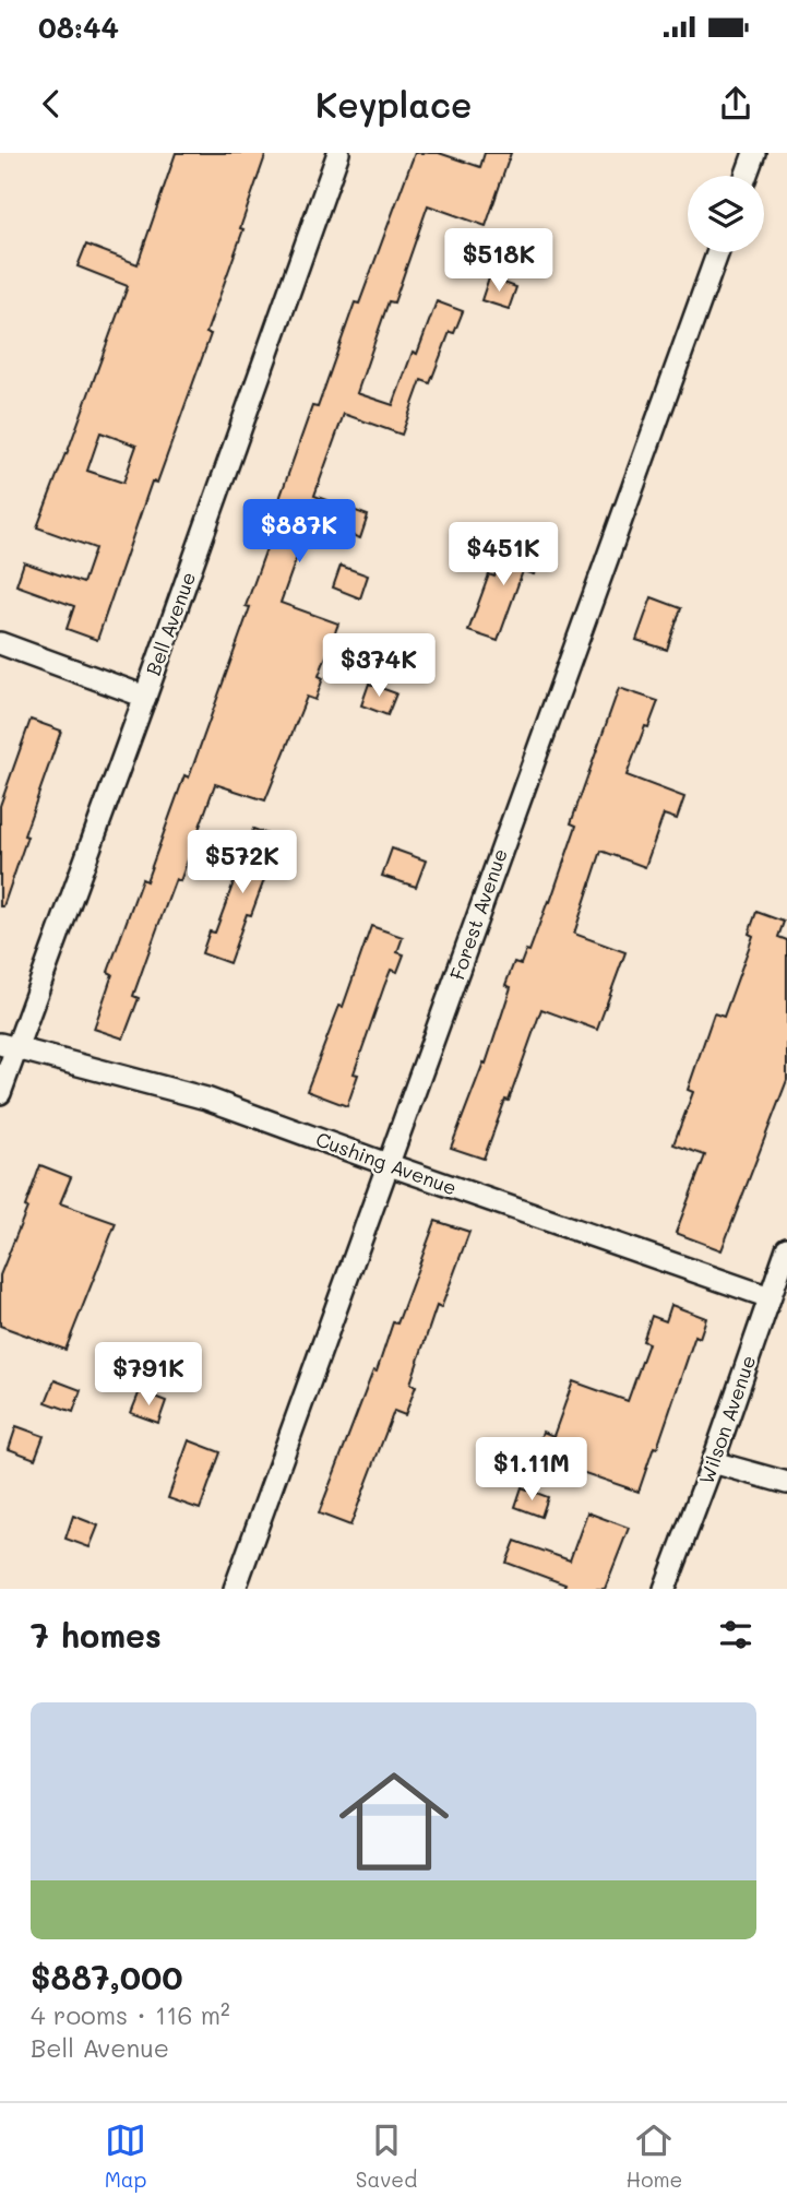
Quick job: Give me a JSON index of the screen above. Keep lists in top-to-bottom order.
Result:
{
  "streets": {
    "street": [
      "Bell Avenue",
      "Forest Avenue",
      "Cushing Avenue",
      "Wilson Avenue"
    ]
  },
  "crossings": [
    ["Bell Avenue", "Cushing Avenue"],
    ["Forest Avenue", "Cushing Avenue"],
    ["Cushing Avenue", "Wilson Avenue"]
  ],
  "page": {
    "status": "08:44",
    "header": "Keyplace",
    "price": [
      "$518K",
      "$887K",
      "$451K",
      "$374K",
      "$572K",
      "$791K",
      "$1.11M"
    ],
    "heading": "7 homes",
    "list": [
      {
        "name": "$887,000",
        "note": "4 rooms · 116 m² · Bell Avenue"
      }
    ],
    "tabs": ["Map", "Saved", "Home"]
  }
}
